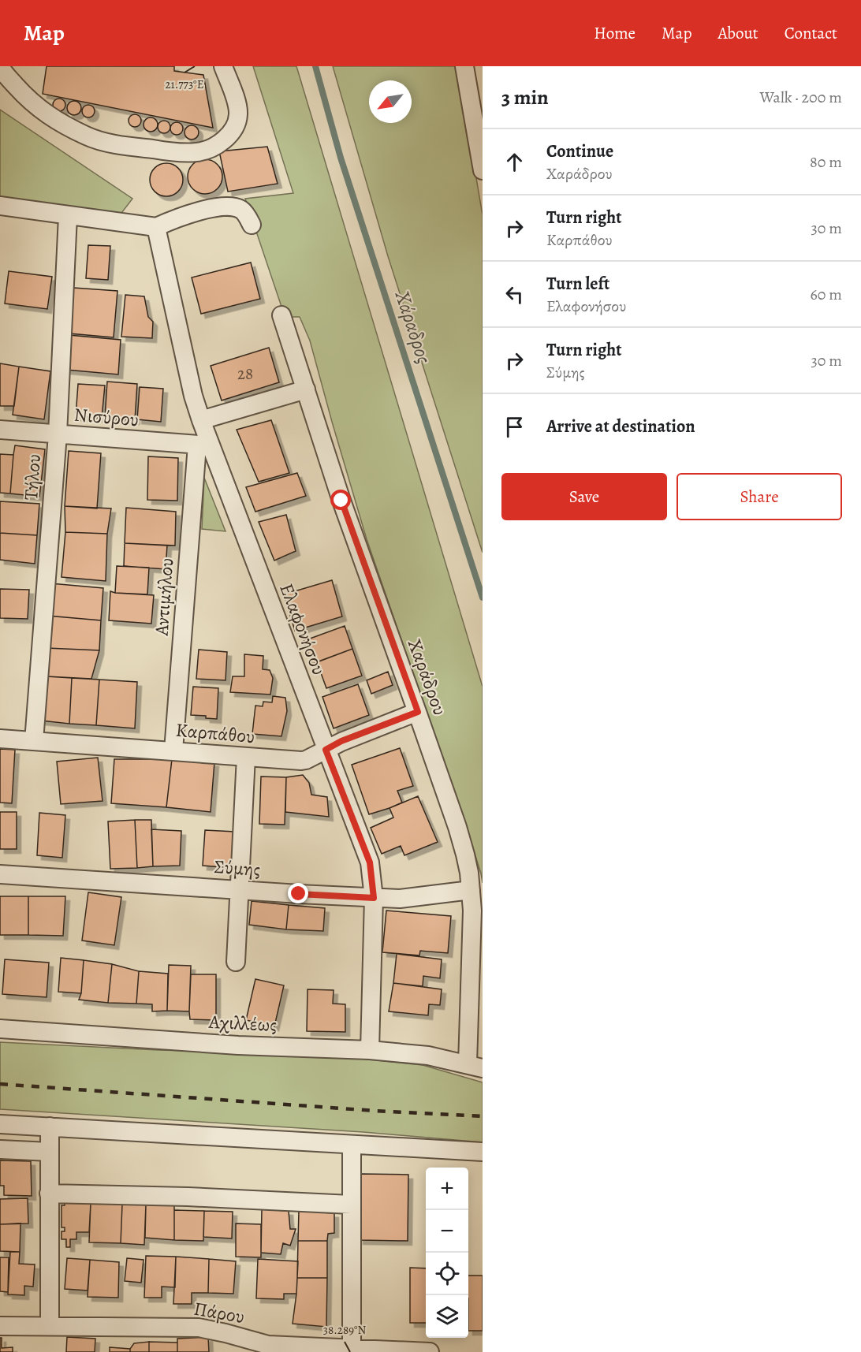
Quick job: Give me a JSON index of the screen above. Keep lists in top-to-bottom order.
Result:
{
  "streets": {
    "street": [
      "Νισύρου",
      "Τήλου",
      "Αντιμήλου",
      "Ελαφονήσου",
      "Χαράδρου",
      "Καρπάθου",
      "Σύμης",
      "Αχιλλέως",
      "Πάρου"
    ]
  },
  "crossings": [
    ["Νισύρου", "Τήλου"],
    ["Νισύρου", "Αντιμήλου"],
    ["Νισύρου", "Ελαφονήσου"],
    ["Τήλου", "Καρπάθου"],
    ["Αντιμήλου", "Ελαφονήσου"],
    ["Αντιμήλου", "Καρπάθου"],
    ["Ελαφονήσου", "Καρπάθου"],
    ["Ελαφονήσου", "Σύμης"],
    ["Ελαφονήσου", "Αχιλλέως"],
    ["Χαράδρου", "Καρπάθου"],
    ["Χαράδρου", "Σύμης"],
    ["Χαράδρου", "Αχιλλέως"]
  ],
  "water": ["Χάραδρος"],
  "house_numbers": ["28"],
  "north": "bottom left",
  "page": {
    "header": "Map",
    "nav": [
      "Home",
      "Map",
      "About",
      "Contact"
    ],
    "heading": ["3 min", "Walk · 200 m"],
    "list": [
      ["Continue", "Χαράδρου", "80 m"],
      ["Turn right", "Καρπάθου", "30 m"],
      ["Turn left", "Ελαφονήσου", "60 m"],
      ["Turn right", "Σύμης", "30 m"],
      "Arrive at destination"
    ],
    "buttons": ["Save", "Share"],
    "map_buttons": ["+", "−"]
  },
  "coordinates": ["21.773°E", "38.289°N"]
}
